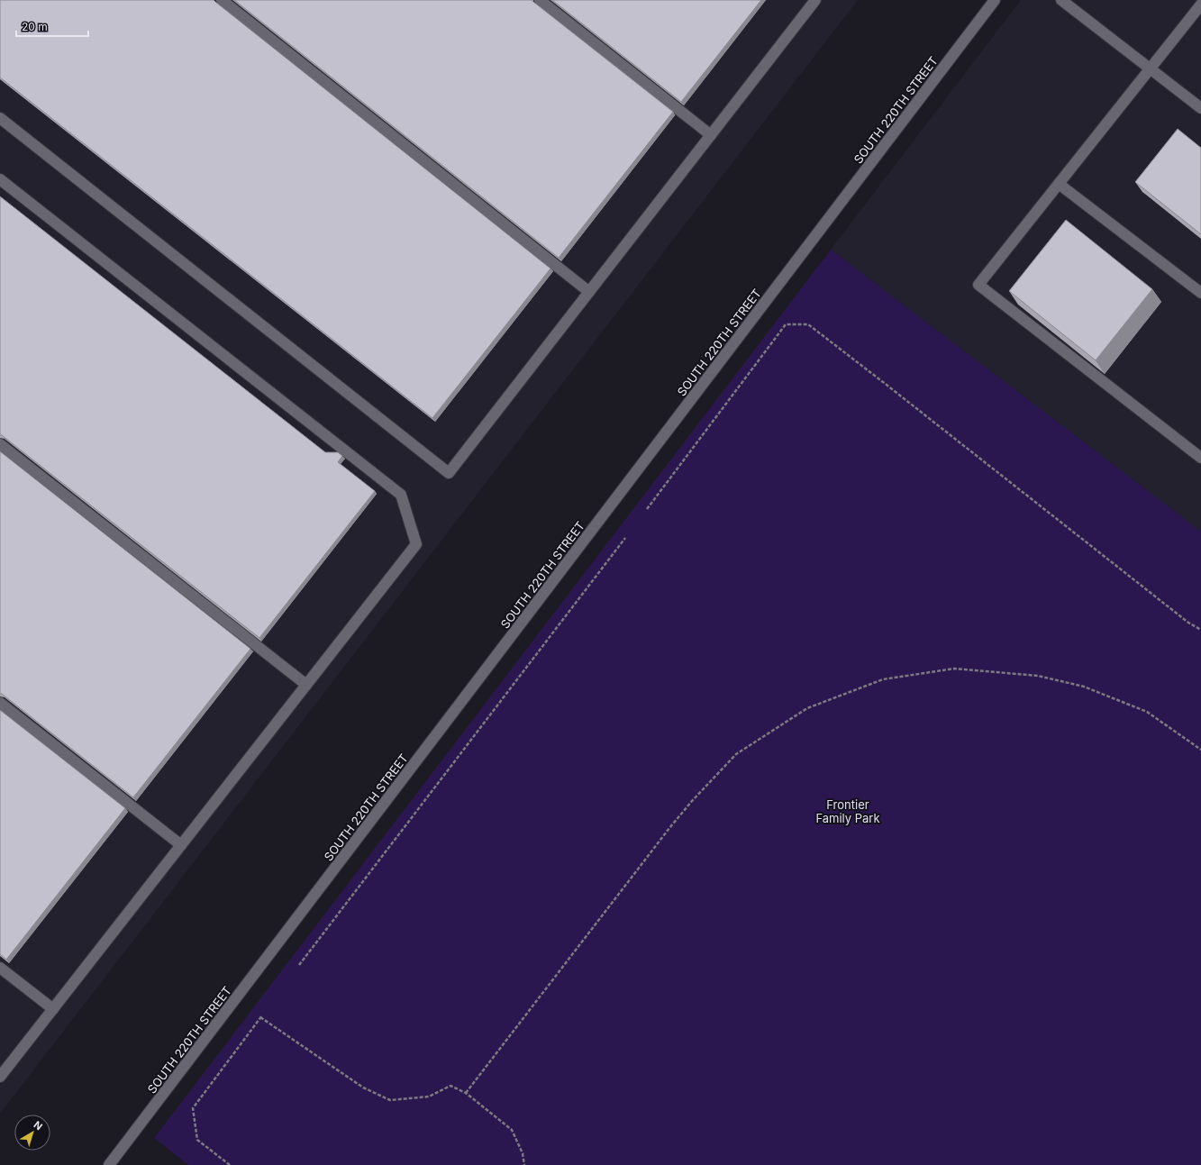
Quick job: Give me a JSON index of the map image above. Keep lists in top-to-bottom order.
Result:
{
  "streets": {
    "street": ["SOUTH 220TH STREET"]
  },
  "parks": ["Frontier Family Park"],
  "scale_bar": "20 m",
  "north": "top right"
}
